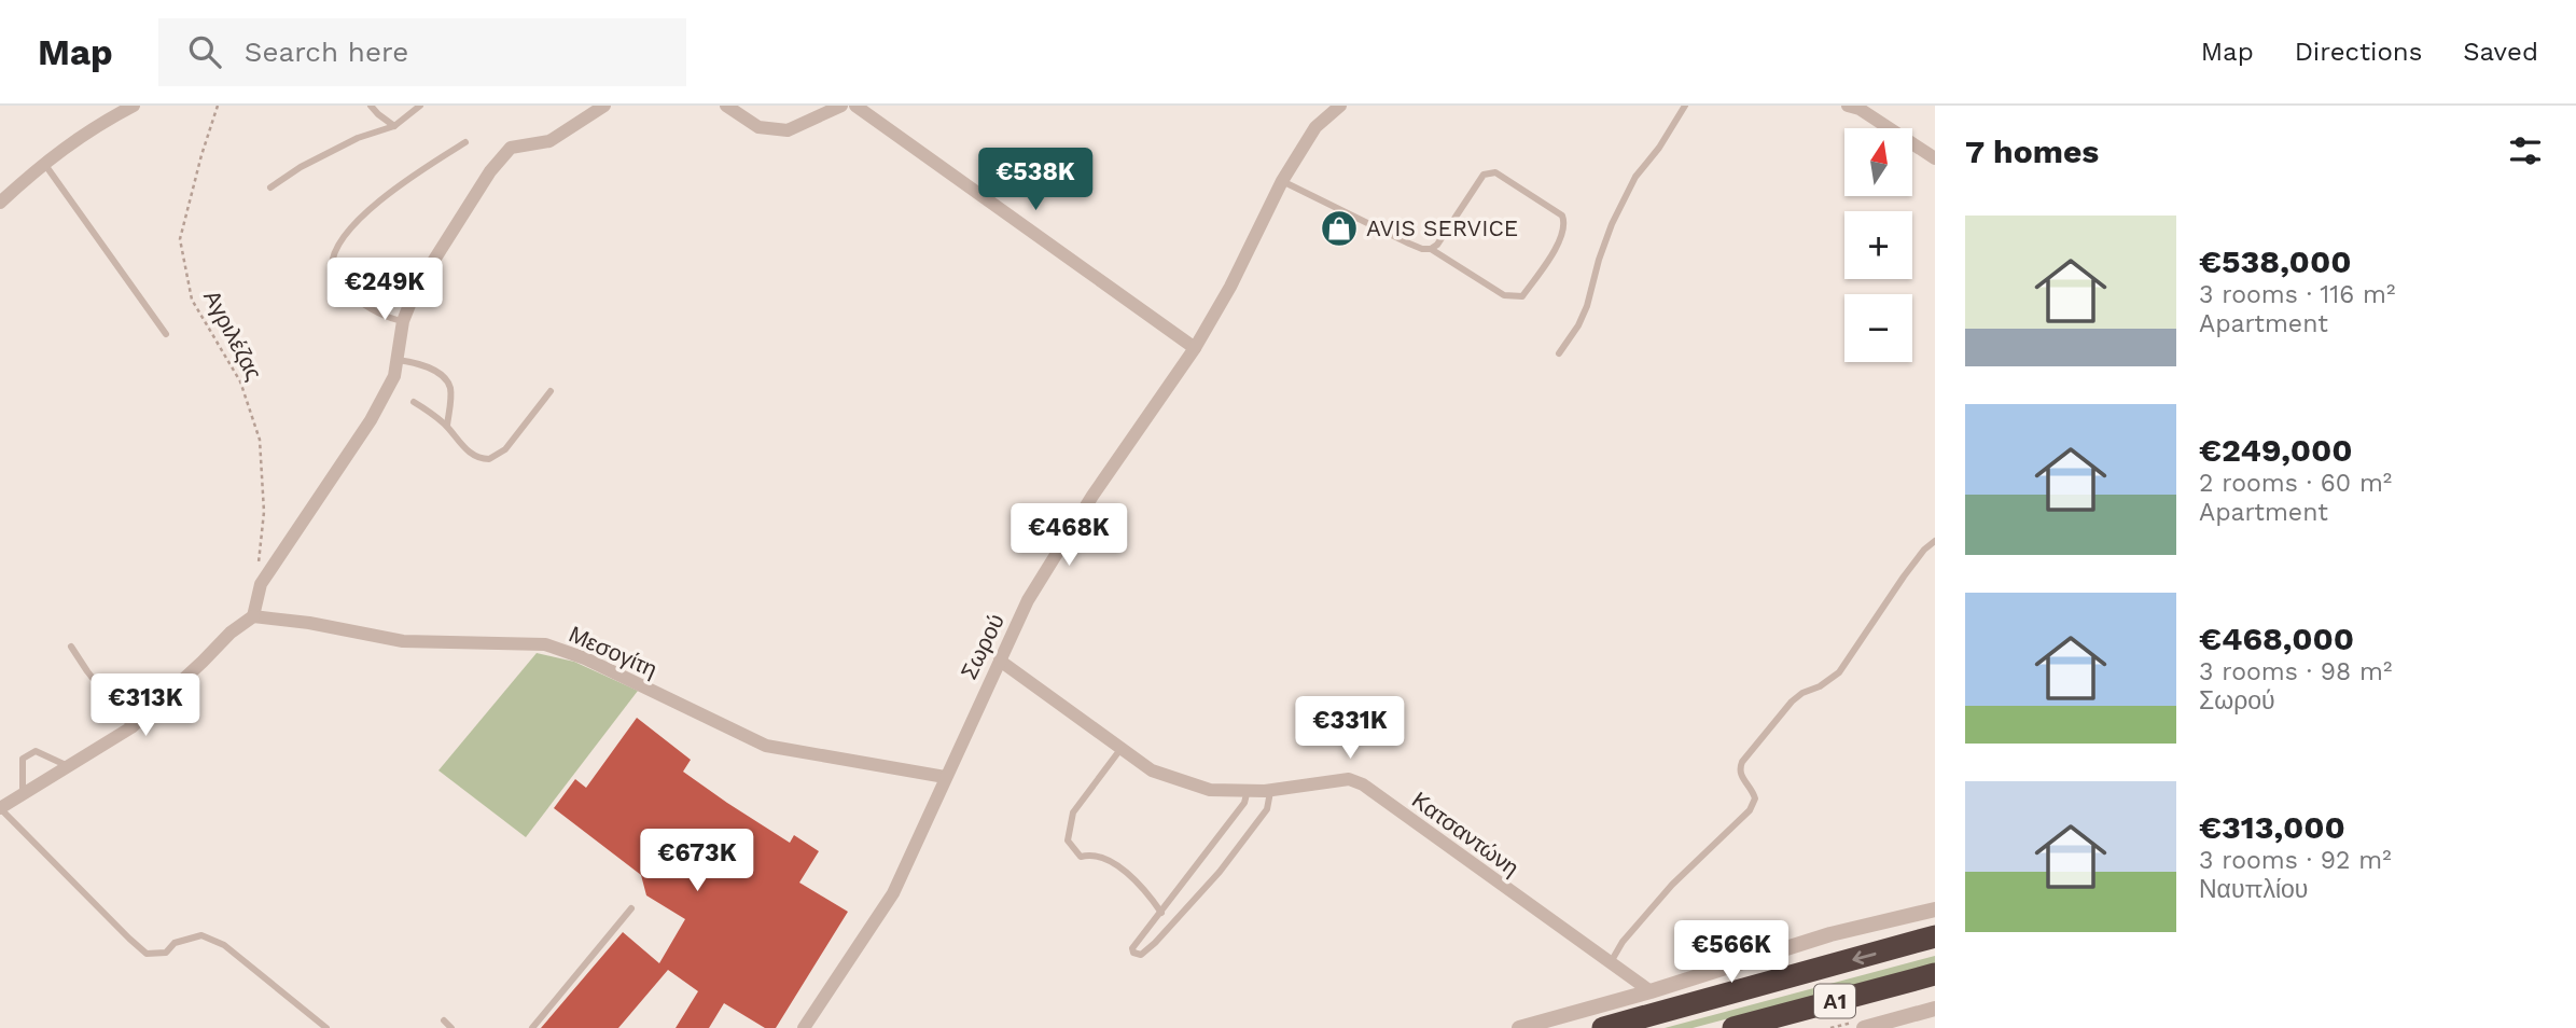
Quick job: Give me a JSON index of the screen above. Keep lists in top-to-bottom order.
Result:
{
  "streets": {
    "highway": ["Α1"],
    "street": ["Σωρού", "Μεσογίτη", "Κατσαντώνη"],
    "path": ["Αγριλέζας"]
  },
  "crossings": [
    ["Σωρού", "Μεσογίτη"],
    ["Σωρού", "Κατσαντώνη"]
  ],
  "places": {
    "shop": ["AVIS SERVICE"]
  },
  "north": "top",
  "page": {
    "header": "Map",
    "search": "Search here",
    "nav": ["Map", "Directions", "Saved"],
    "heading": "7 homes",
    "map_buttons": ["+", "−"],
    "price": [
      "€538K",
      "€249K",
      "€468K",
      "€313K",
      "€331K",
      "€673K",
      "€566K"
    ],
    "list": [
      {
        "name": "€538,000",
        "note": "3 rooms · 116 m² · Apartment"
      },
      {
        "name": "€249,000",
        "note": "2 rooms · 60 m² · Apartment"
      },
      {
        "name": "€468,000",
        "note": "3 rooms · 98 m² · Σωρού"
      },
      {
        "name": "€313,000",
        "note": "3 rooms · 92 m² · Ναυπλίου"
      }
    ]
  }
}
